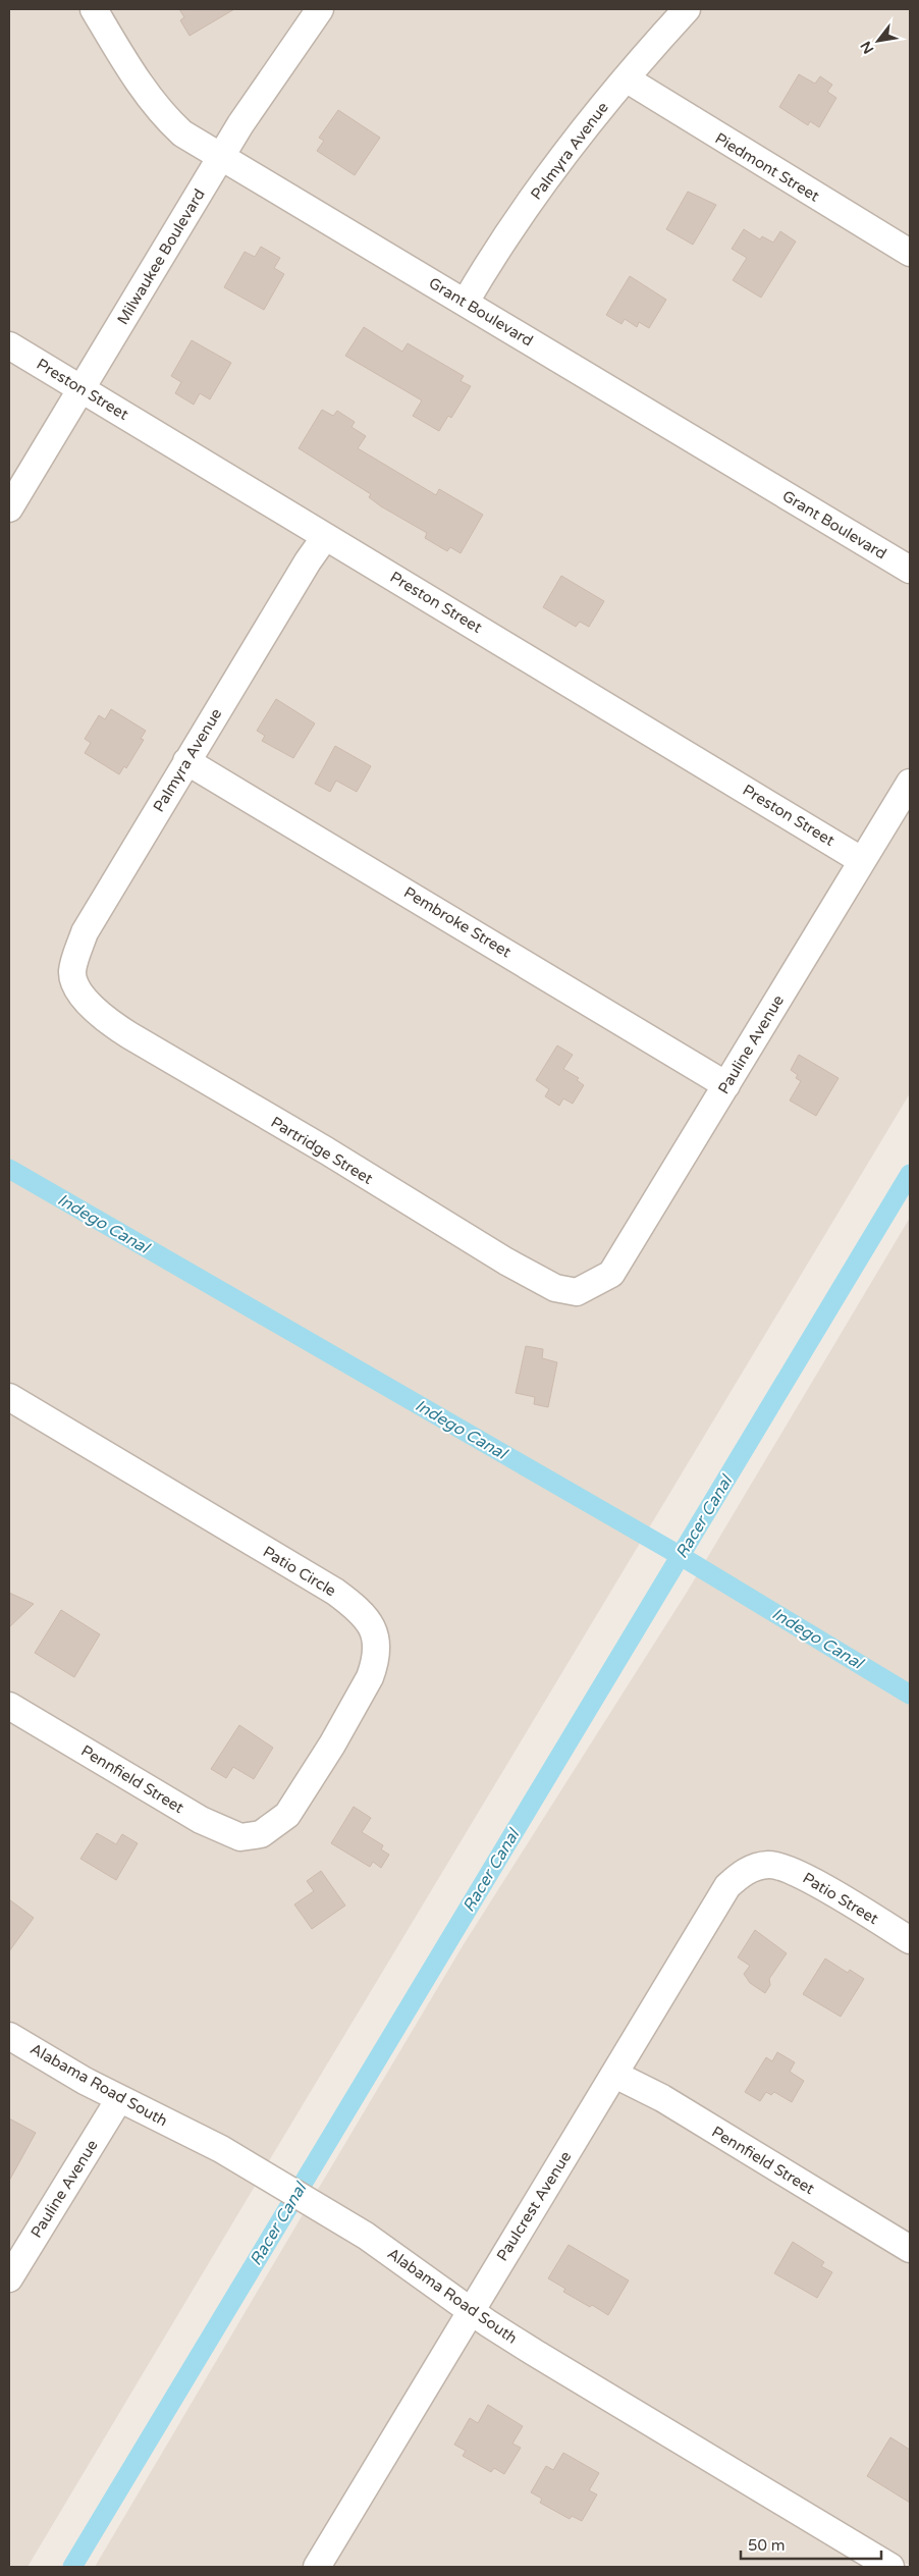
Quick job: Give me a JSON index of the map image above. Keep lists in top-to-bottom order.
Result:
{
  "streets": {
    "street": [
      "Palmyra Avenue",
      "Piedmont Street",
      "Milwaukee Boulevard",
      "Grant Boulevard",
      "Preston Street",
      "Pembroke Street",
      "Pauline Avenue",
      "Partridge Street",
      "Patio Circle",
      "Pennfield Street",
      "Patio Street",
      "Alabama Road South",
      "Paulcrest Avenue"
    ]
  },
  "crossings": [
    ["Palmyra Avenue", "Piedmont Street"],
    ["Palmyra Avenue", "Grant Boulevard"],
    ["Palmyra Avenue", "Preston Street"],
    ["Palmyra Avenue", "Pembroke Street"],
    ["Palmyra Avenue", "Partridge Street"],
    ["Milwaukee Boulevard", "Grant Boulevard"],
    ["Milwaukee Boulevard", "Preston Street"],
    ["Preston Street", "Pauline Avenue"],
    ["Pembroke Street", "Pauline Avenue"],
    ["Pauline Avenue", "Partridge Street"],
    ["Pauline Avenue", "Alabama Road South"],
    ["Patio Circle", "Pennfield Street"],
    ["Pennfield Street", "Paulcrest Avenue"],
    ["Patio Street", "Paulcrest Avenue"],
    ["Alabama Road South", "Paulcrest Avenue"]
  ],
  "water": ["Indego Canal", "Racer Canal"],
  "scale_bar": "50 m",
  "north": "bottom left"
}
